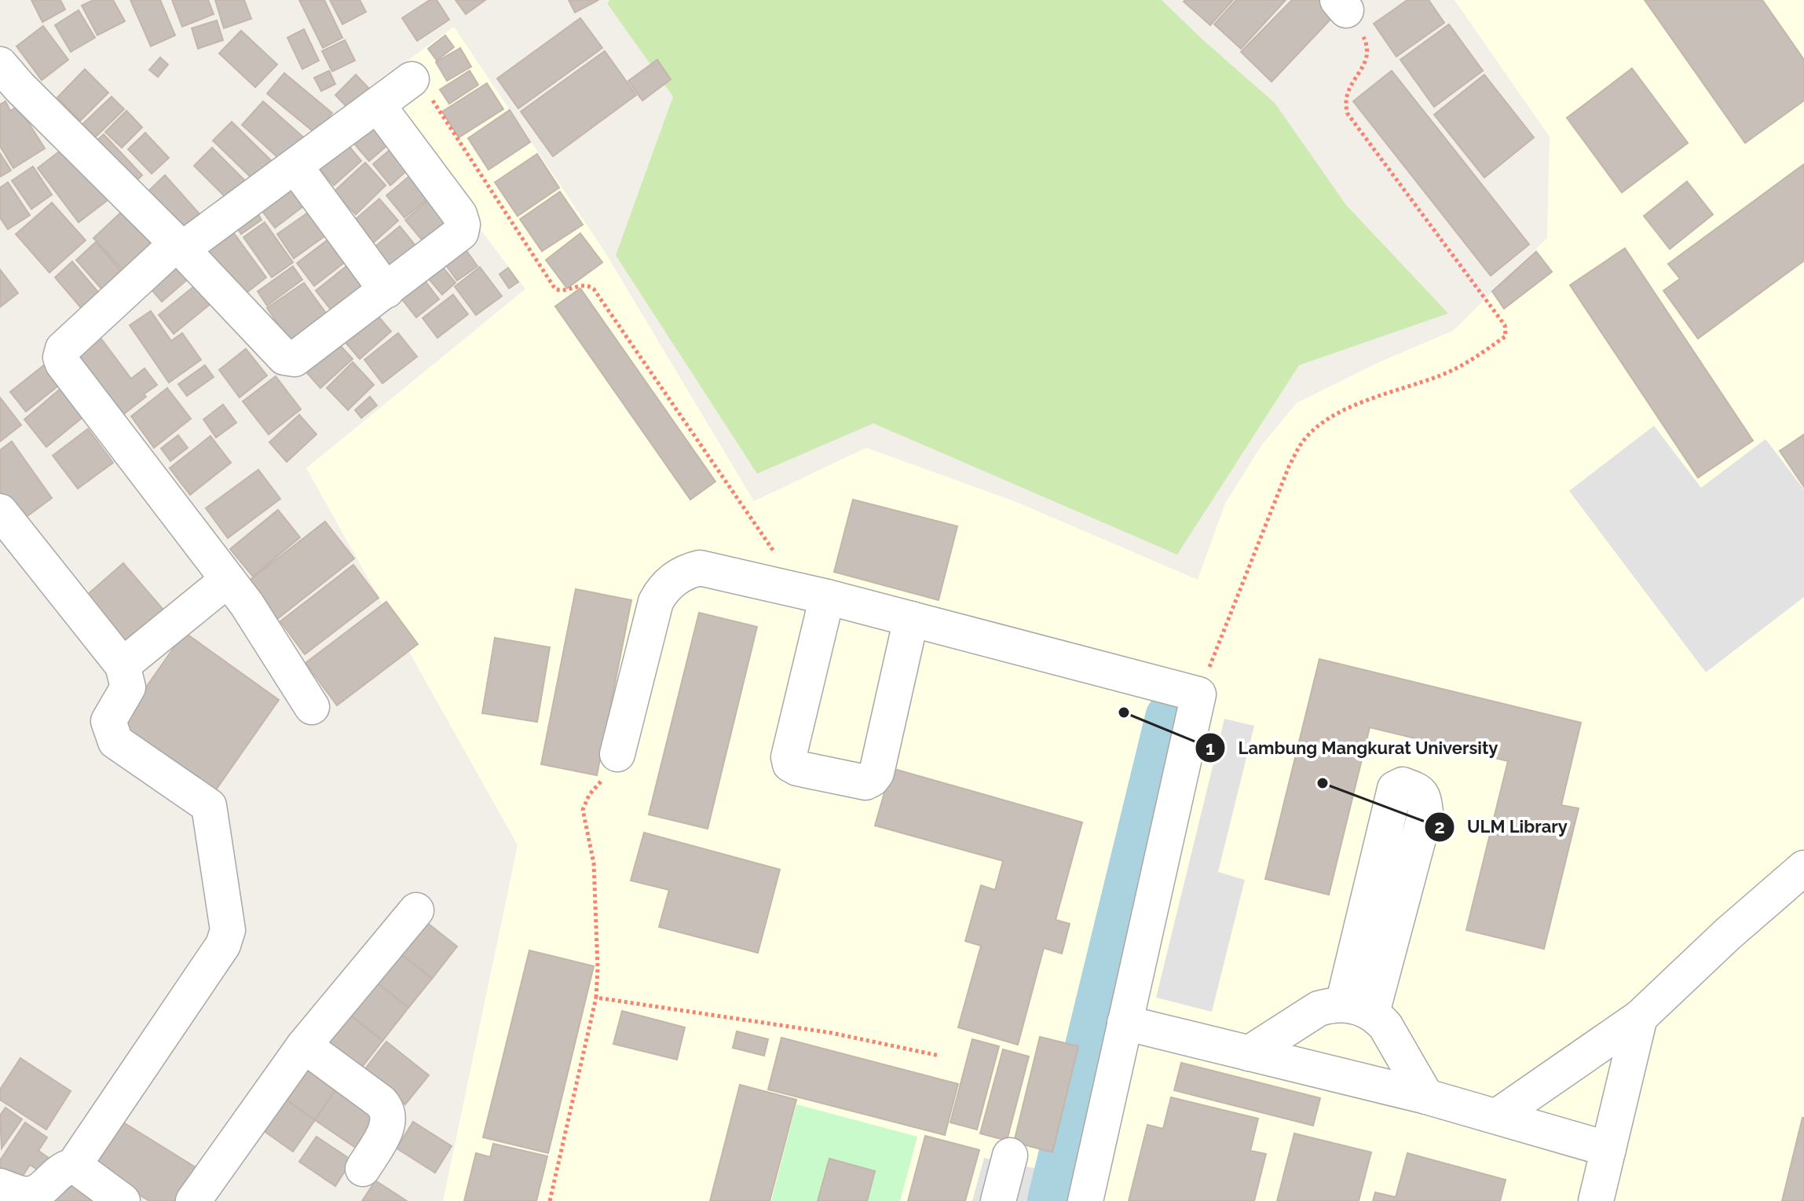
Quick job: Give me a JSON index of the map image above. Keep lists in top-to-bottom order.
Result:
{
  "places": ["Lambung Mangkurat University", "ULM Library"]
}
